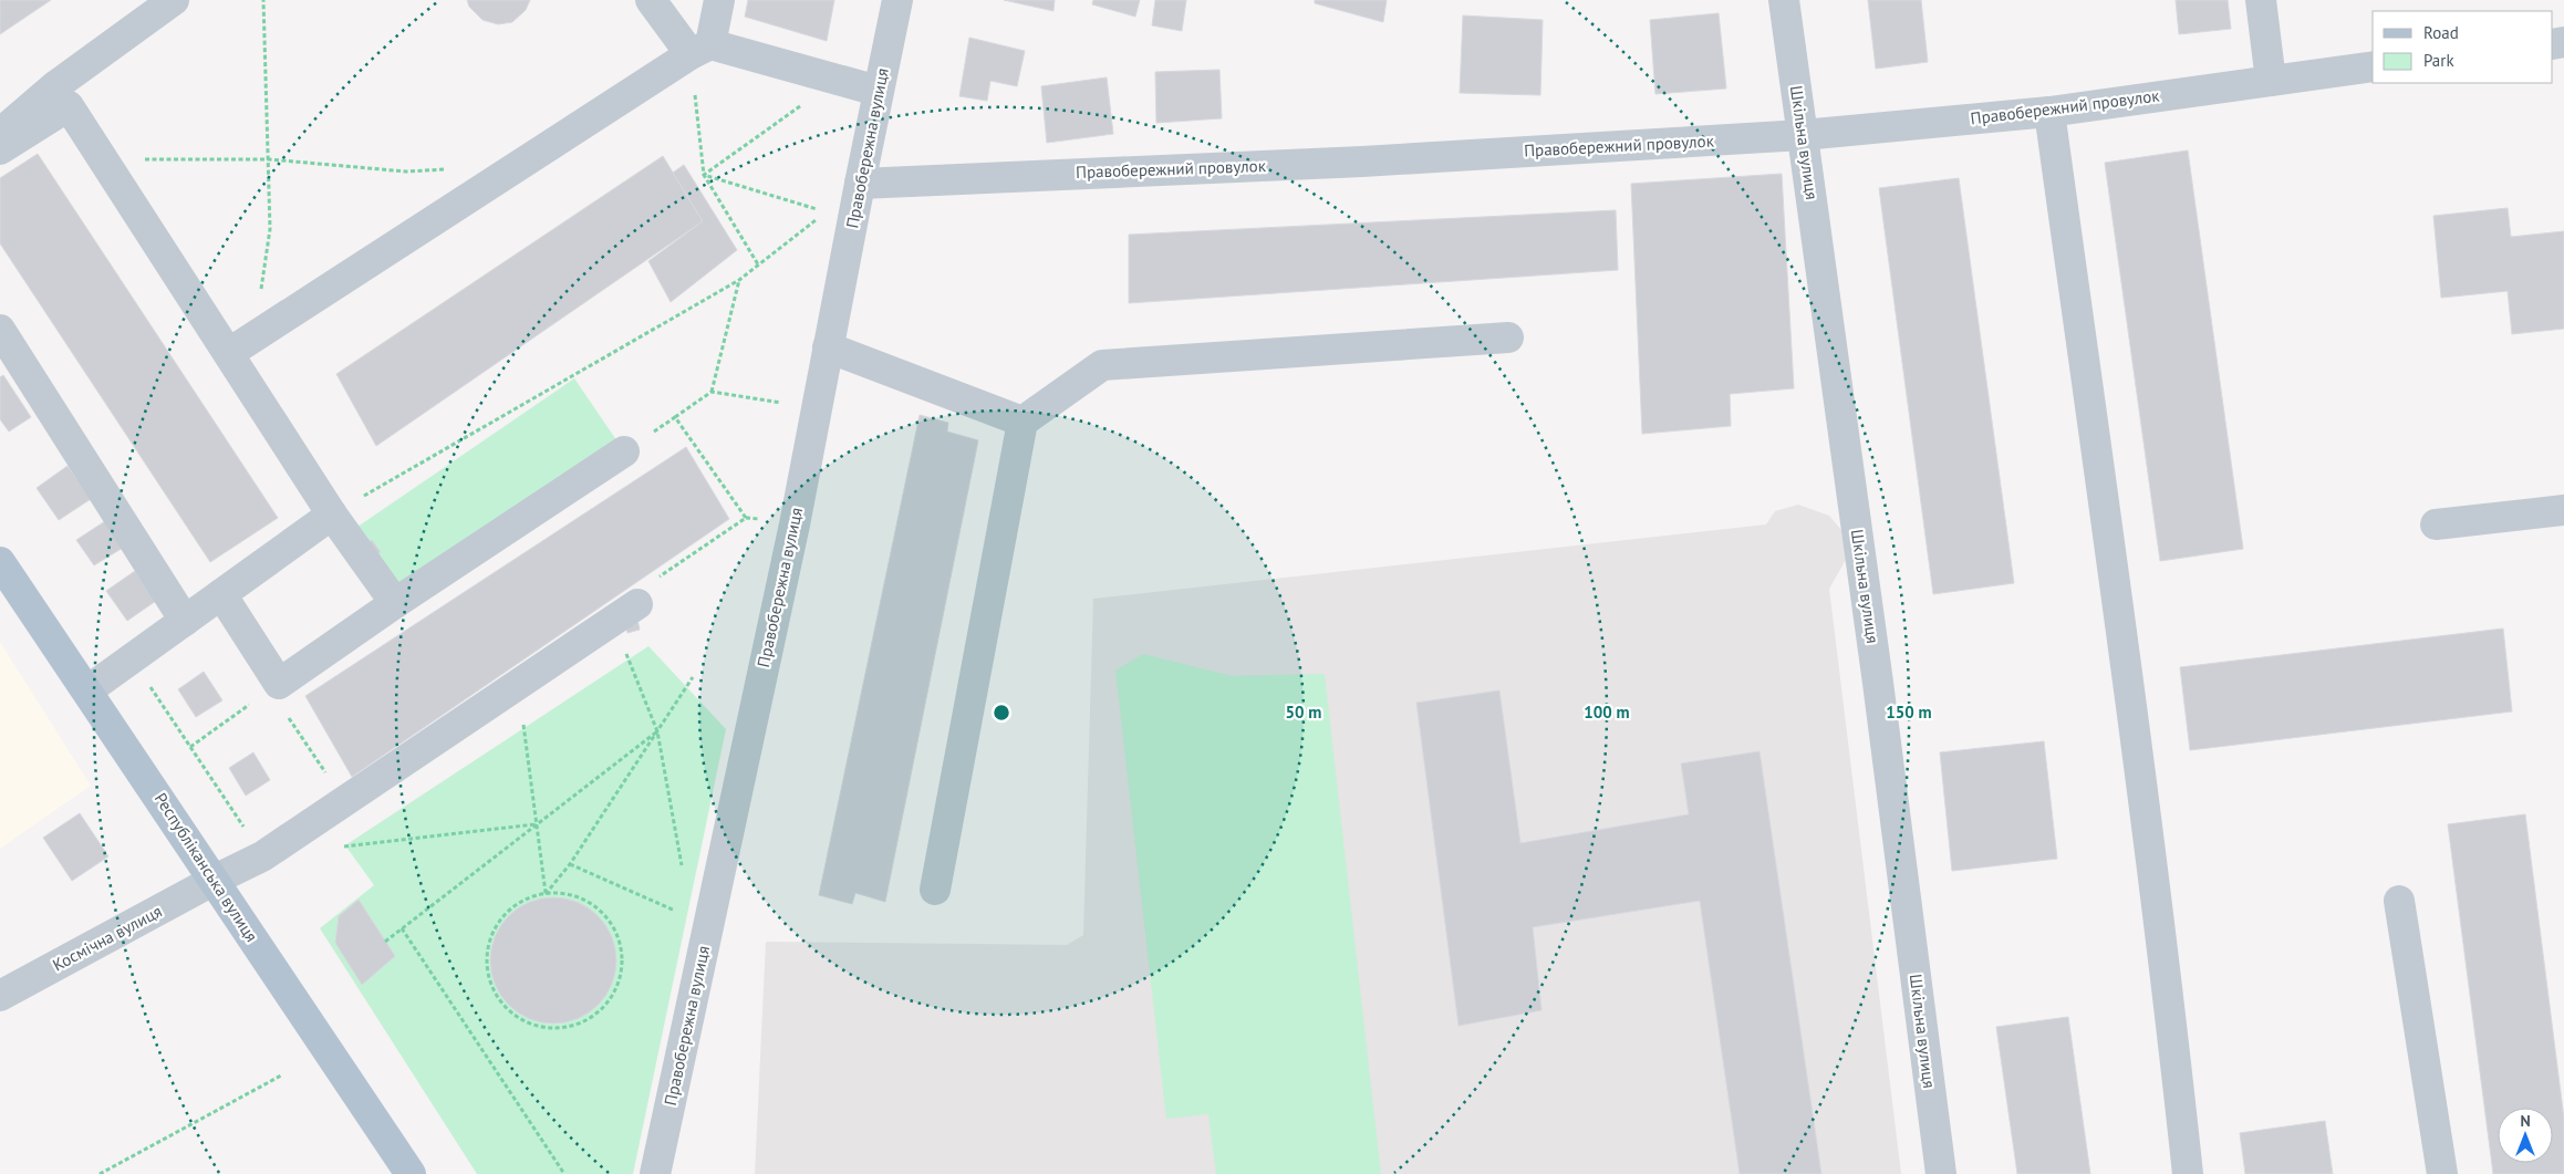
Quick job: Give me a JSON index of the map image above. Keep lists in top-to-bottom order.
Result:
{
  "streets": {
    "main road": ["Республіканська вулиця"],
    "street": [
      "Правобережний провулок",
      "Шкільна вулиця",
      "Правобережна вулиця",
      "Космічна вулиця"
    ]
  },
  "crossings": [
    ["Правобережний провулок", "Шкільна вулиця"],
    ["Правобережний провулок", "Правобережна вулиця"],
    ["Республіканська вулиця", "Космічна вулиця"]
  ],
  "legend": ["Road", "Park"],
  "north": "top",
  "rings": ["50 m", "100 m", "150 m"]
}
